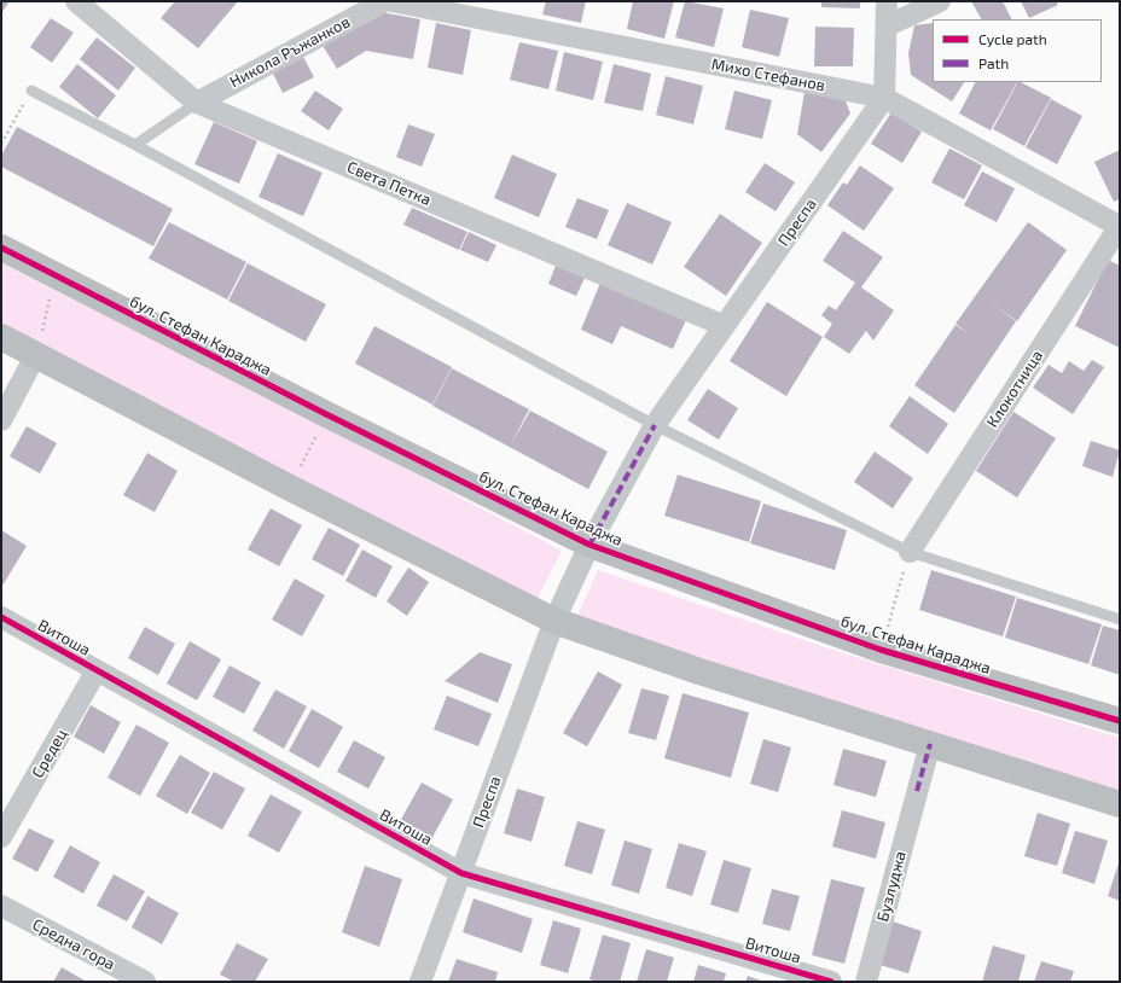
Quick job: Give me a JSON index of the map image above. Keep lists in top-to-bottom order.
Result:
{
  "streets": {
    "street": [
      "Никола Ръжанков",
      "Михо Стефанов",
      "Света Петка",
      "Преспа",
      "бул. Стефан Караджа",
      "Клокотница",
      "Витоша",
      "Средец",
      "Бузлуджа",
      "Средна гора"
    ]
  },
  "crossings": [
    ["Никола Ръжанков", "Света Петка"],
    ["Михо Стефанов", "Преспа"],
    ["Михо Стефанов", "Клокотница"],
    ["Света Петка", "Преспа"],
    ["Преспа", "бул. Стефан Караджа"],
    ["Преспа", "Витоша"],
    ["Витоша", "Средец"]
  ],
  "legend": ["Cycle path", "Path"]
}
